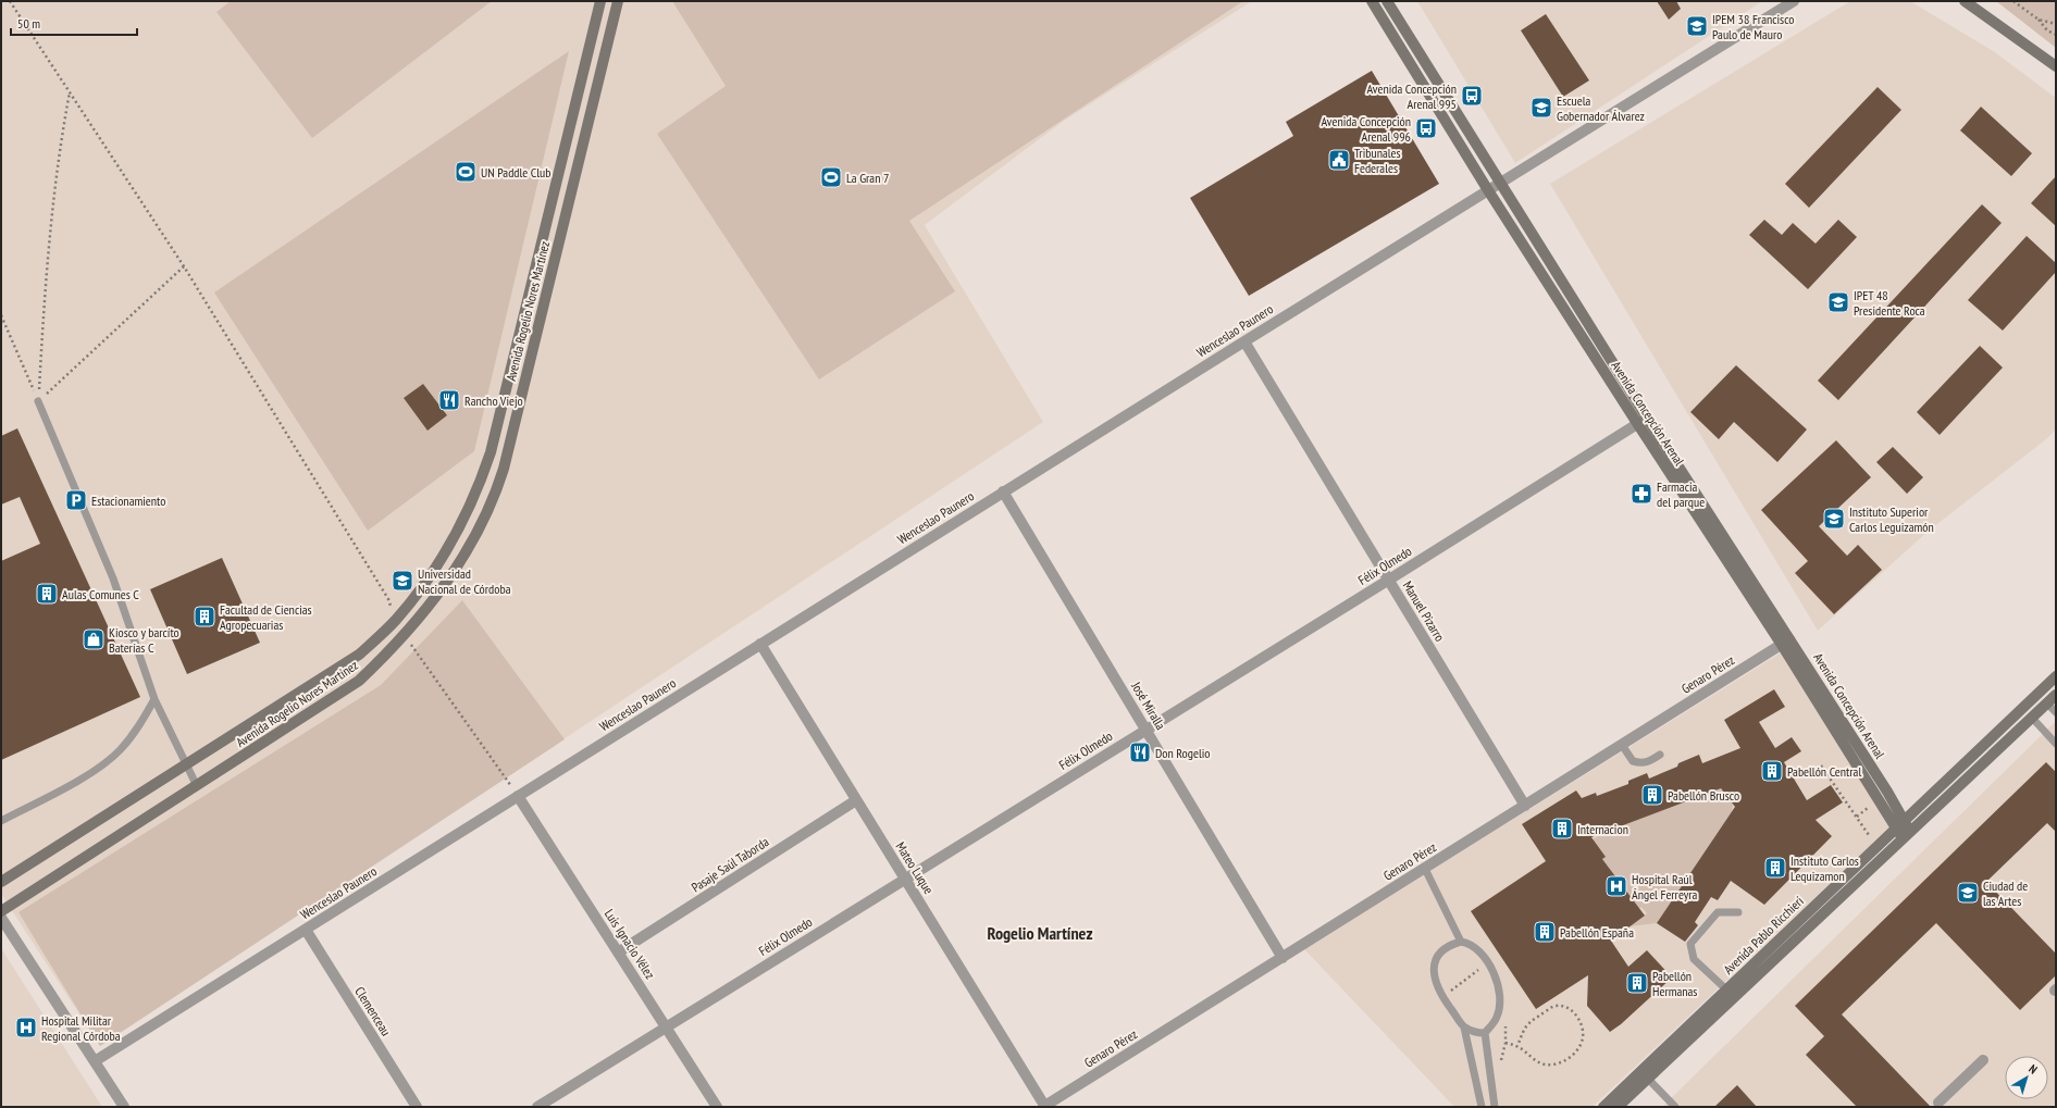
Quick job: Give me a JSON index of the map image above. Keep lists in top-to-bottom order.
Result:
{
  "streets": {
    "main road": ["Avenida Rogelio Nores Martínez", "Avenida Concepción Arenal", "Avenida Pablo Ricchieri"],
    "street": [
      "Wenceslao Paunero",
      "Félix Olmedo",
      "Manuel Pizarro",
      "Genaro Pérez",
      "José Miralla",
      "Pasaje Saúl Taborda",
      "Mateo Luque",
      "Luis Ignacio Vélez",
      "Clemenceau"
    ]
  },
  "crossings": [
    ["Wenceslao Paunero", "Avenida Concepción Arenal"],
    ["Wenceslao Paunero", "Manuel Pizarro"],
    ["Wenceslao Paunero", "José Miralla"],
    ["Wenceslao Paunero", "Mateo Luque"],
    ["Wenceslao Paunero", "Luis Ignacio Vélez"],
    ["Wenceslao Paunero", "Clemenceau"],
    ["Avenida Concepción Arenal", "Félix Olmedo"],
    ["Avenida Concepción Arenal", "Genaro Pérez"],
    ["Avenida Concepción Arenal", "Avenida Pablo Ricchieri"],
    ["Félix Olmedo", "Manuel Pizarro"],
    ["Félix Olmedo", "José Miralla"],
    ["Félix Olmedo", "Mateo Luque"],
    ["Félix Olmedo", "Luis Ignacio Vélez"],
    ["Manuel Pizarro", "Genaro Pérez"],
    ["Genaro Pérez", "José Miralla"],
    ["Genaro Pérez", "Mateo Luque"],
    ["Pasaje Saúl Taborda", "Mateo Luque"],
    ["Pasaje Saúl Taborda", "Luis Ignacio Vélez"]
  ],
  "districts": ["Rogelio Martínez"],
  "places": {
    "school or university": [
      "IPEM 38 Francisco Paulo de Mauro",
      "Escuela Gobernador Álvarez",
      "IPET 48 Presidente Roca",
      "Instituto Superior Carlos Leguizamón",
      "Universidad Nacional de Córdoba",
      "Ciudad de las Artes"
    ],
    "bus stop": ["Avenida Concepción Arenal 995", "Avenida Concepción Arenal 996"],
    "public building": ["Tribunales Federales"],
    "sports": ["UN Paddle Club", "La Gran 7"],
    "restaurant": ["Rancho Viejo", "Don Rogelio"],
    "pharmacy": ["Farmacia del parque"],
    "parking": ["Estacionamiento"],
    "building": [
      "Aulas Comunes C",
      "Facultad de Ciencias Agropecuarias",
      "Pabellón Central",
      "Pabellón Brusco",
      "Internacion",
      "Instituto Carlos Lequizamon",
      "Pabellón España",
      "Pabellón Hermanas"
    ],
    "shop": ["Kiosco y barcíto Baterías C"],
    "hospital": ["Hospital Raúl Ángel Ferreyra", "Hospital Militar Regional Córdoba"]
  },
  "scale_bar": "50 m",
  "north": "top right"
}
